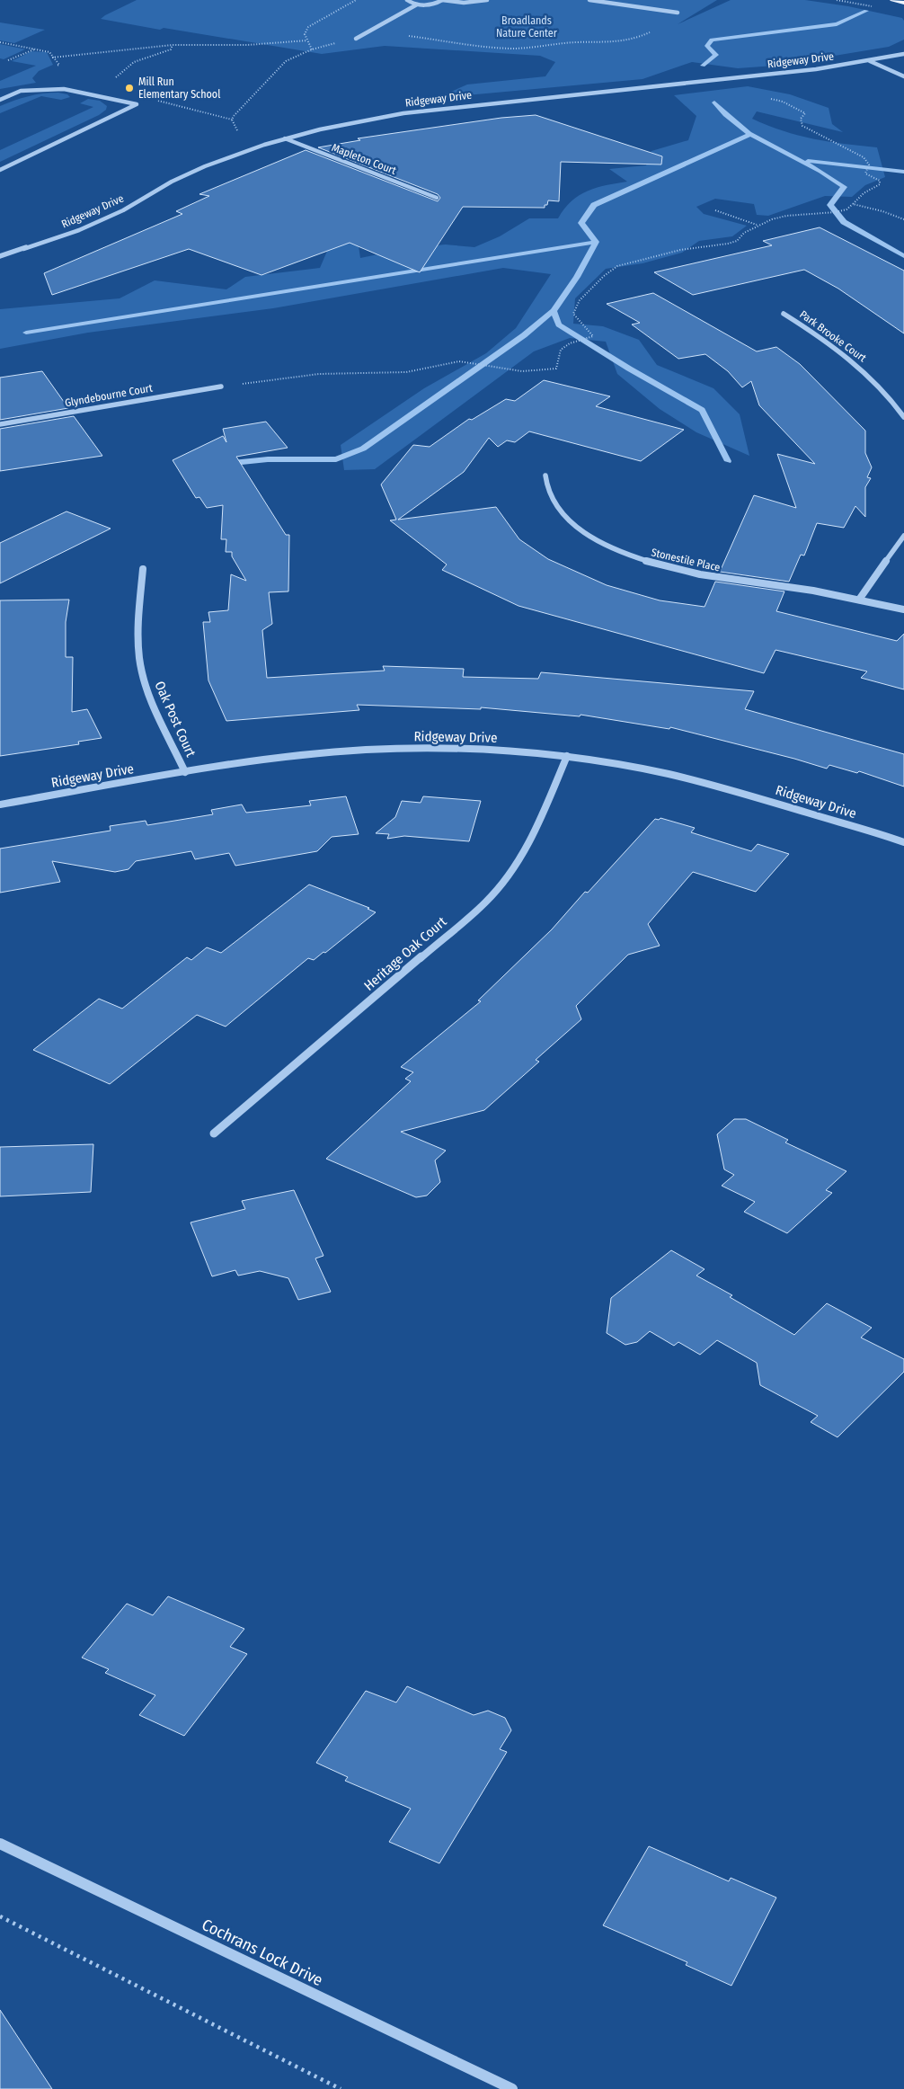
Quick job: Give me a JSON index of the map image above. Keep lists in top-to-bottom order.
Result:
{
  "streets": {
    "street": [
      "Ridgeway Drive",
      "Mapleton Court",
      "Park Brooke Court",
      "Glyndebourne Court",
      "Stonestile Place",
      "Oak Post Court",
      "Heritage Oak Court",
      "Cochrans Lock Drive"
    ]
  },
  "crossings": [
    ["Ridgeway Drive", "Mapleton Court"],
    ["Ridgeway Drive", "Oak Post Court"],
    ["Ridgeway Drive", "Heritage Oak Court"]
  ],
  "parks": ["Broadlands Nature Center"],
  "places": ["Mill Run Elementary School"]
}
